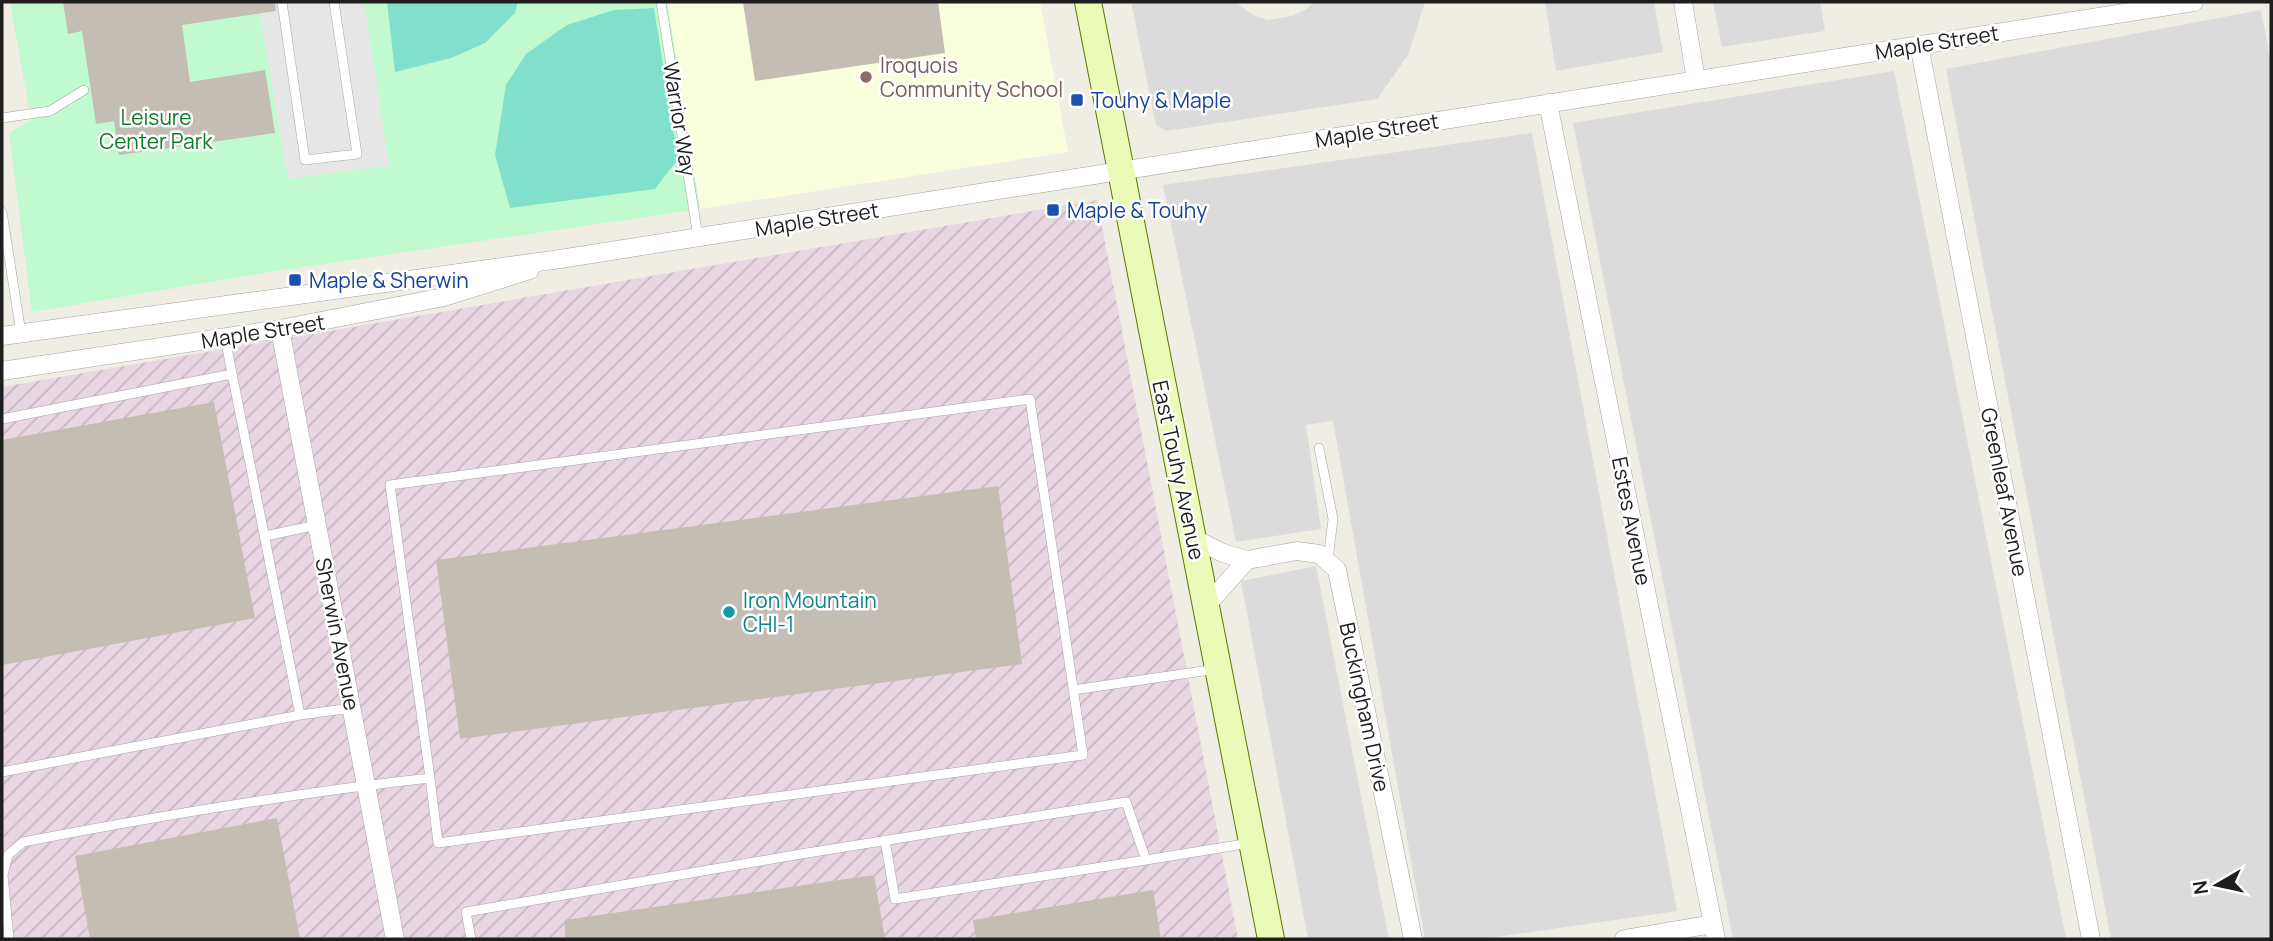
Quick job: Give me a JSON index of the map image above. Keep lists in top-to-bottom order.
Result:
{
  "streets": {
    "main road": ["East Touhy Avenue"],
    "street": [
      "Maple Street",
      "Greenleaf Avenue",
      "Estes Avenue",
      "Sherwin Avenue",
      "Buckingham Drive"
    ],
    "lane": ["Warrior Way"]
  },
  "crossings": [
    ["Maple Street", "Warrior Way"],
    ["Maple Street", "East Touhy Avenue"],
    ["Maple Street", "Greenleaf Avenue"],
    ["Maple Street", "Estes Avenue"],
    ["Maple Street", "Sherwin Avenue"]
  ],
  "parks": ["Leisure Center Park"],
  "places": {
    "other": ["Iroquois Community School", "Iron Mountain CHI-1"],
    "transit": ["Touhy & Maple", "Maple & Touhy", "Maple & Sherwin"]
  },
  "north": "left"
}
